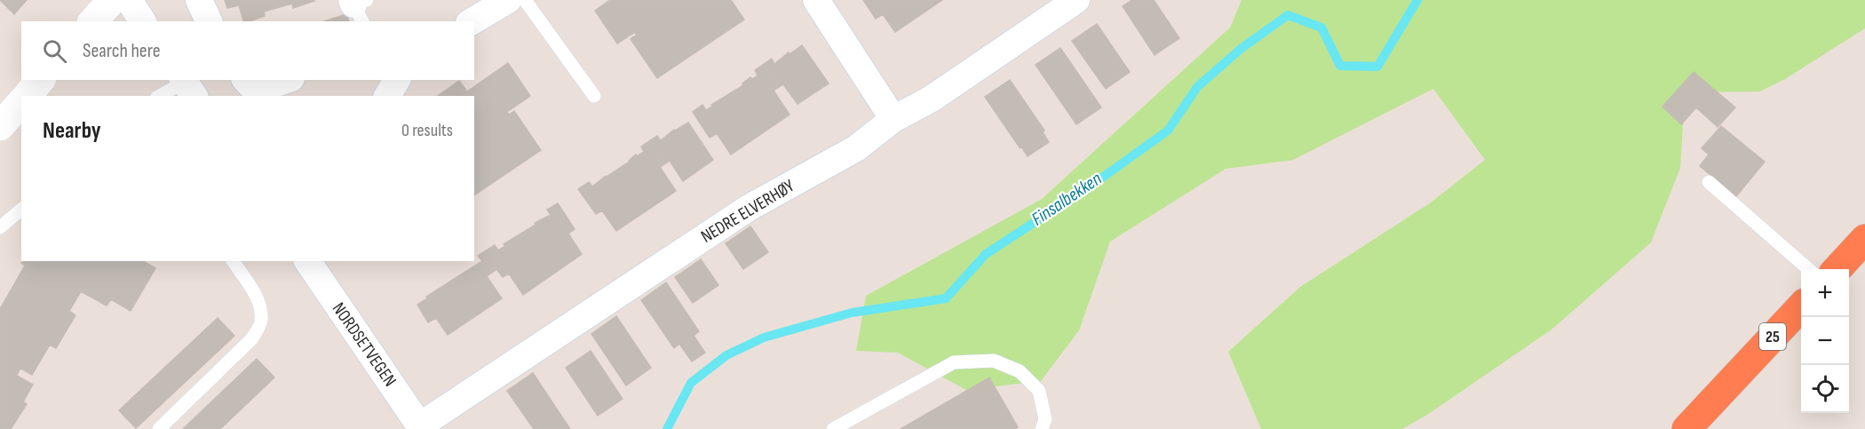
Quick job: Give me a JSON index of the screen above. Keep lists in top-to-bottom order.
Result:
{
  "streets": {
    "highway": ["25"],
    "street": ["NEDRE ELVERHØY", "NORDSETVEGEN"]
  },
  "crossings": [
    ["NEDRE ELVERHØY", "NORDSETVEGEN"]
  ],
  "water": ["Finsalbekken"],
  "page": {
    "search": "Search here",
    "heading": ["Nearby", "0 results"],
    "map_buttons": ["+", "−"]
  }
}
